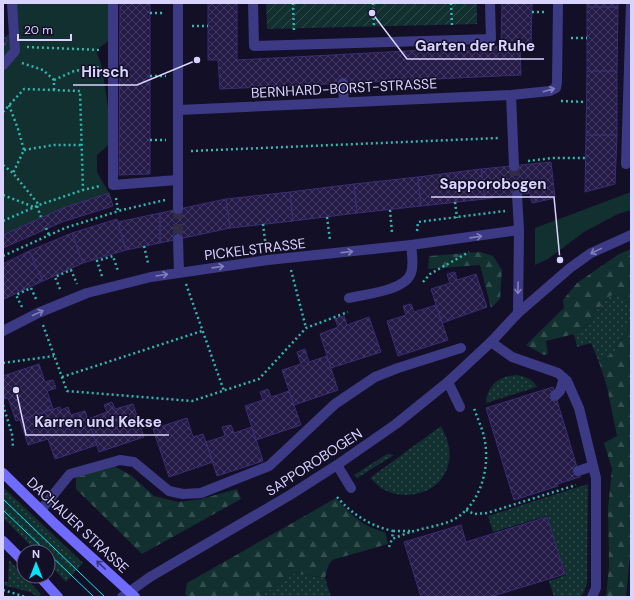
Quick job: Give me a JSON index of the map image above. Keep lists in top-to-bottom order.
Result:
{
  "streets": {
    "main road": ["DACHAUER STRASSE"],
    "street": ["BERNHARD-BORST-STRASSE", "PICKELSTRASSE", "SAPPOROBOGEN"]
  },
  "crossings": [
    ["SAPPOROBOGEN", "DACHAUER STRASSE"]
  ],
  "one_way": ["PICKELSTRASSE", "DACHAUER STRASSE"],
  "places": [
    "Garten der Ruhe",
    "Hirsch",
    "Sapporobogen",
    "Karren und Kekse"
  ],
  "scale_bar": "20 m",
  "north": "top"
}
